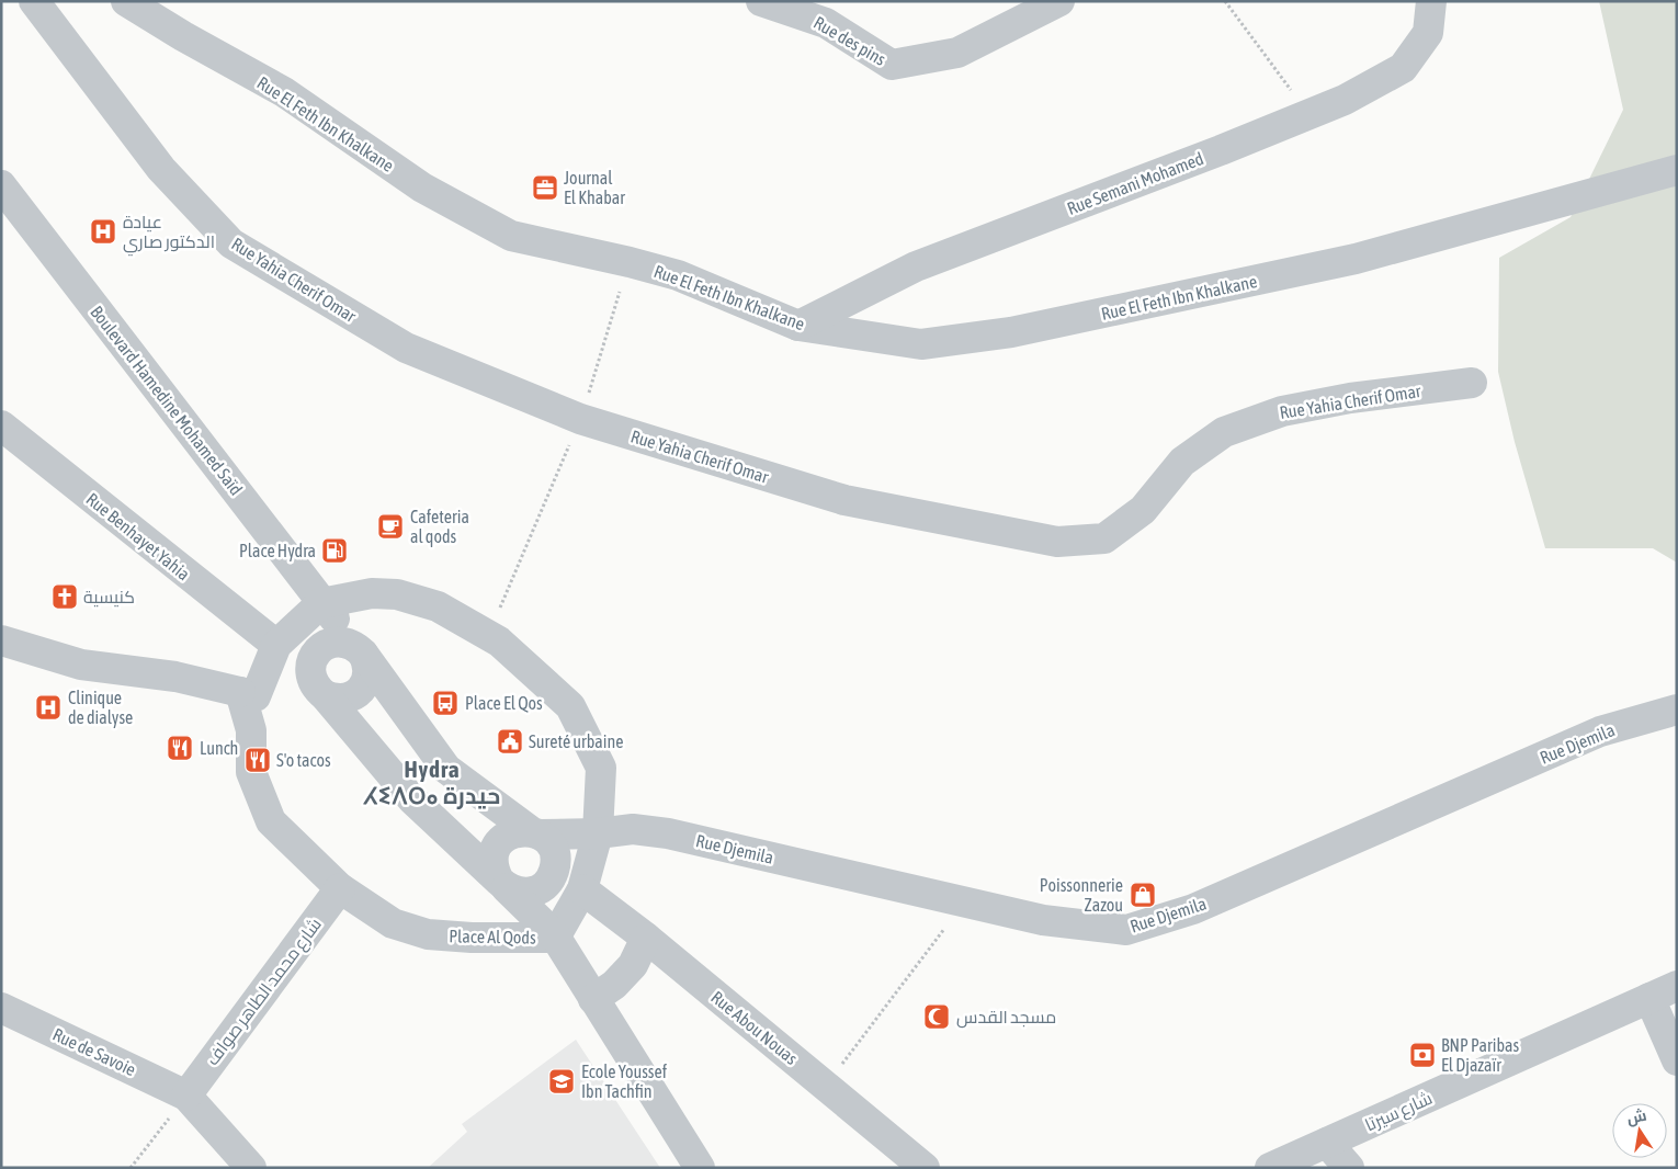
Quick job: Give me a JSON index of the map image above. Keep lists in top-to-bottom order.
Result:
{
  "streets": {
    "street": [
      "Rue des pins",
      "Rue El Feth Ibn Khalkane",
      "Rue Semani Mohamed",
      "Rue Yahia Cherif Omar",
      "Boulevard Hamedine Mohamed Saïd",
      "Rue Benhayet Yahia",
      "Rue Djemila",
      "Place Al Qods",
      "شارع محمد الطاهر صواف",
      "Rue Abou Nouas",
      "Rue de Savoie",
      "شارع سيرتا"
    ]
  },
  "crossings": [
    ["Rue El Feth Ibn Khalkane", "Rue Semani Mohamed"],
    ["Boulevard Hamedine Mohamed Saïd", "Rue Djemila"],
    ["Boulevard Hamedine Mohamed Saïd", "Place Al Qods"],
    ["Rue Djemila", "Place Al Qods"],
    ["Place Al Qods", "شارع محمد الطاهر صواف"],
    ["Place Al Qods", "Rue Abou Nouas"],
    ["شارع محمد الطاهر صواف", "Rue de Savoie"]
  ],
  "districts": ["Hydra ⵃⵉⴷⵔⴰ حيدرة"],
  "places": {
    "office": ["Journal El Khabar"],
    "hospital": ["عيادة الدكتور صاري", "Clinique de dialyse"],
    "cafe": ["Cafeteria al qods"],
    "fuel station": ["Place Hydra"],
    "church": ["كنيسية"],
    "bus stop": ["Place El Qos"],
    "public building": ["Sureté urbaine"],
    "restaurant": ["Lunch", "S'o tacos"],
    "shop": ["Poissonnerie Zazou"],
    "mosque": ["مسجد القدس"],
    "bank": ["BNP Paribas El Djazaïr"],
    "school or university": ["Ecole Youssef Ibn Tachfin"]
  },
  "north": "top"
}
